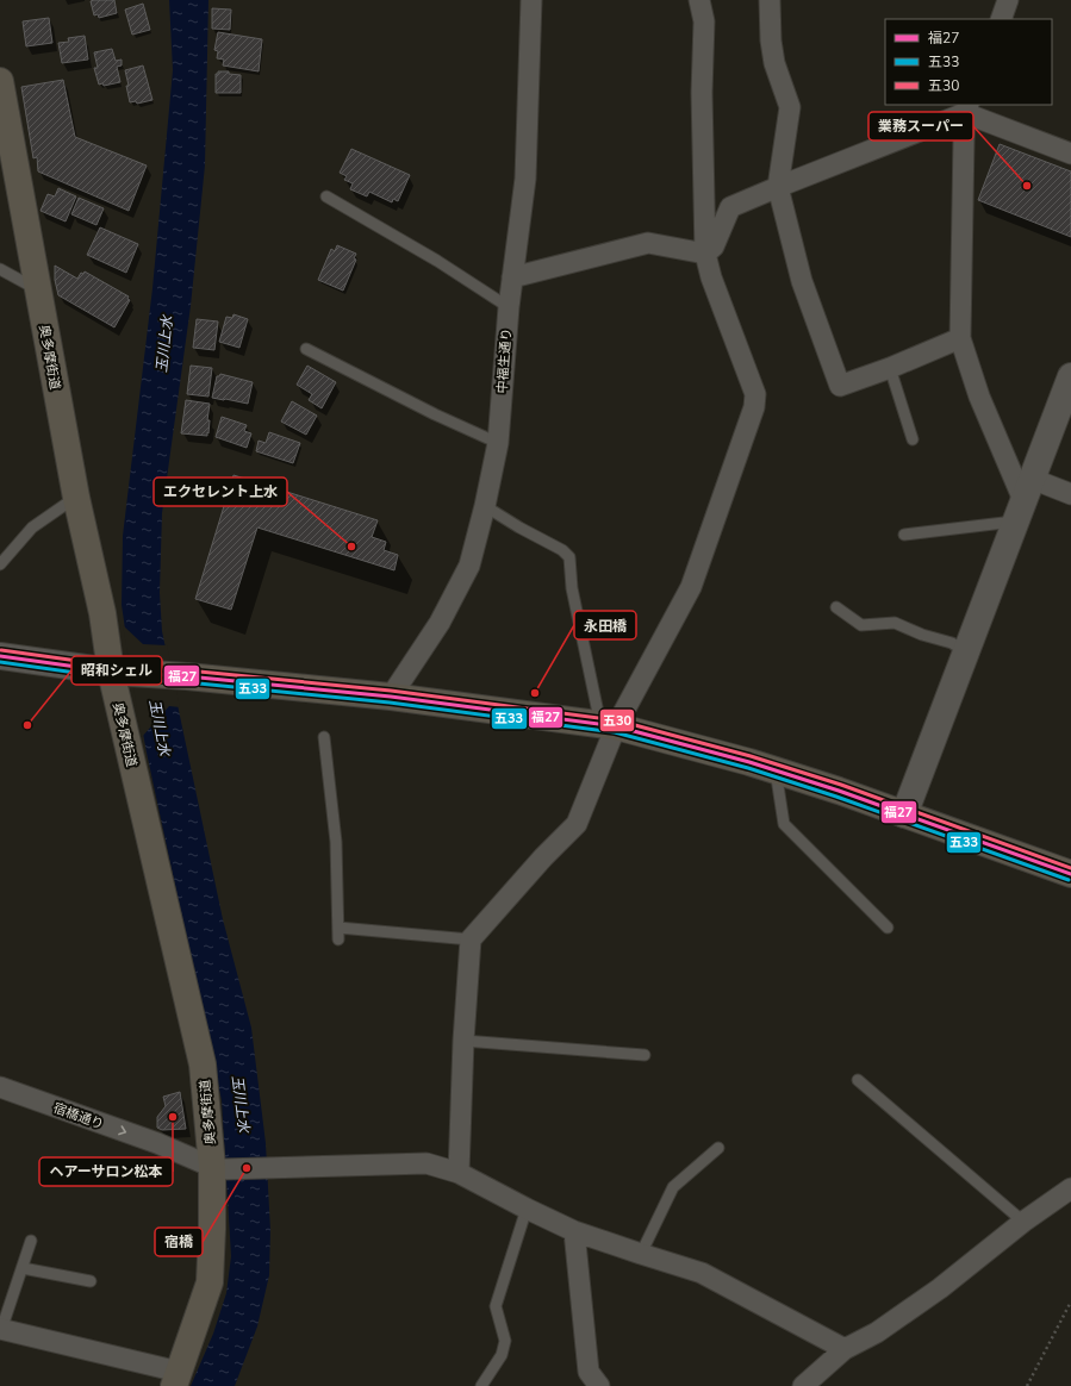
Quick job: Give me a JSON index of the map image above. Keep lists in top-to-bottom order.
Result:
{
  "streets": {
    "main road": ["奥多摩街道"],
    "street": ["中福生通り", "宿橋通り"]
  },
  "crossings": [
    ["奥多摩街道", "宿橋通り"]
  ],
  "one_way": ["宿橋通り"],
  "water": ["玉川上水"],
  "places": [
    "業務スーパー",
    "エクセレント上水",
    "永田橋",
    "昭和シェル",
    "ヘアーサロン松本",
    "宿橋"
  ],
  "lines": ["transit line 五30", "transit line 福27", "transit line 五33"],
  "legend": ["福27", "五33", "五30"]
}
